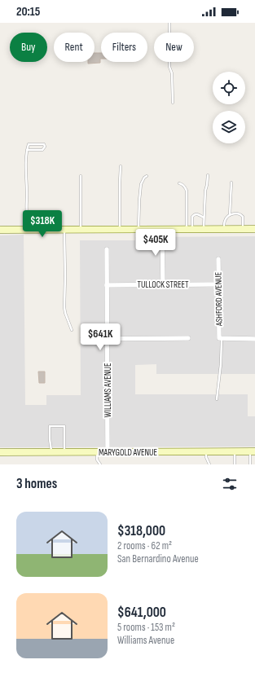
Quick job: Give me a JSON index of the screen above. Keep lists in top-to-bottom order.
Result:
{
  "streets": {
    "main road": ["MARYGOLD AVENUE"],
    "street": ["TULLOCK STREET", "ASHFORD AVENUE", "WILLIAMS AVENUE"]
  },
  "crossings": [
    ["TULLOCK STREET", "ASHFORD AVENUE"],
    ["TULLOCK STREET", "WILLIAMS AVENUE"],
    ["WILLIAMS AVENUE", "MARYGOLD AVENUE"]
  ],
  "page": {
    "status": "20:15",
    "chip": [
      "Buy",
      "Rent",
      "Filters",
      "New"
    ],
    "price": ["$318K", "$405K", "$641K"],
    "heading": "3 homes",
    "list": [
      {
        "name": "$318,000",
        "note": "2 rooms · 62 m² · San Bernardino Avenue"
      },
      {
        "name": "$641,000",
        "note": "5 rooms · 153 m² · Williams Avenue"
      }
    ]
  }
}
